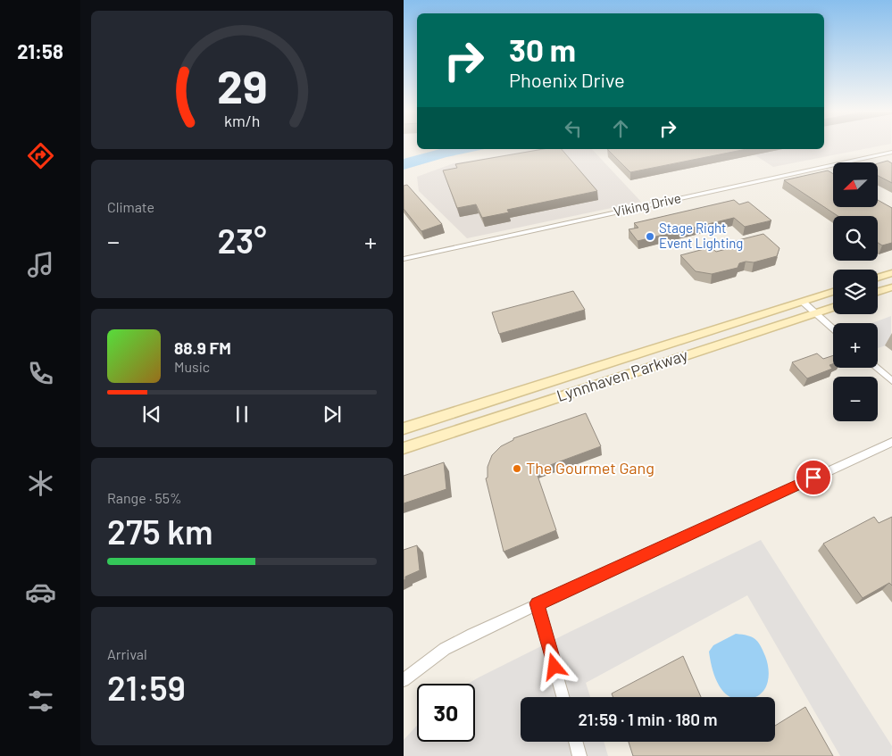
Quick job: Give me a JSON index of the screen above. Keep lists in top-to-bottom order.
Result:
{
  "streets": {
    "main road": ["Lynnhaven Parkway"],
    "street": ["Viking Drive"]
  },
  "places": ["Stage Right Event Lighting", "The Gourmet Gang"],
  "north": "bottom left",
  "page": {
    "tabs": "21:58",
    "turn": ["30 m", "Phoenix Drive"],
    "tile": [
      "Climate",
      ["Range · 55%", "275 km"],
      ["Arrival", "21:59"]
    ],
    "map_buttons": ["+", "−"],
    "heat": ["−", "23°", "+"],
    "song": ["88.9 FM", "Music"],
    "limit": "30",
    "trip": "21:59 · 1 min · 180 m",
    "gauge": ["29", "km/h"]
  }
}
